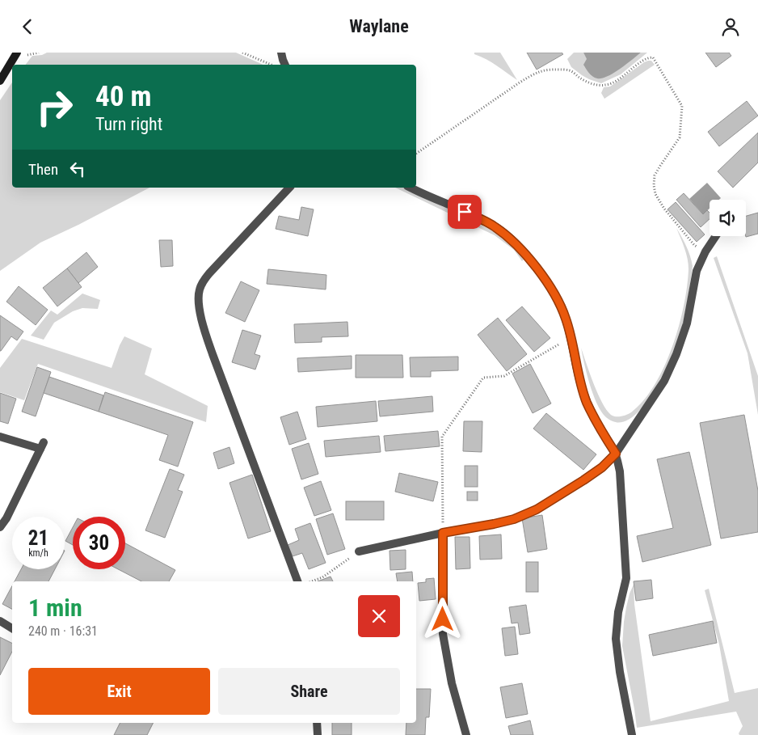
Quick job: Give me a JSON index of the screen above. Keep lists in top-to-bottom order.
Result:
{
  "page": {
    "header": "Waylane",
    "turn": ["40 m", "Turn right"],
    "then": "Then",
    "speed": "21 km/h",
    "limit": "30",
    "heading": ["1 min", "240 m · 16:31"],
    "buttons": ["Exit", "Share"]
  }
}
